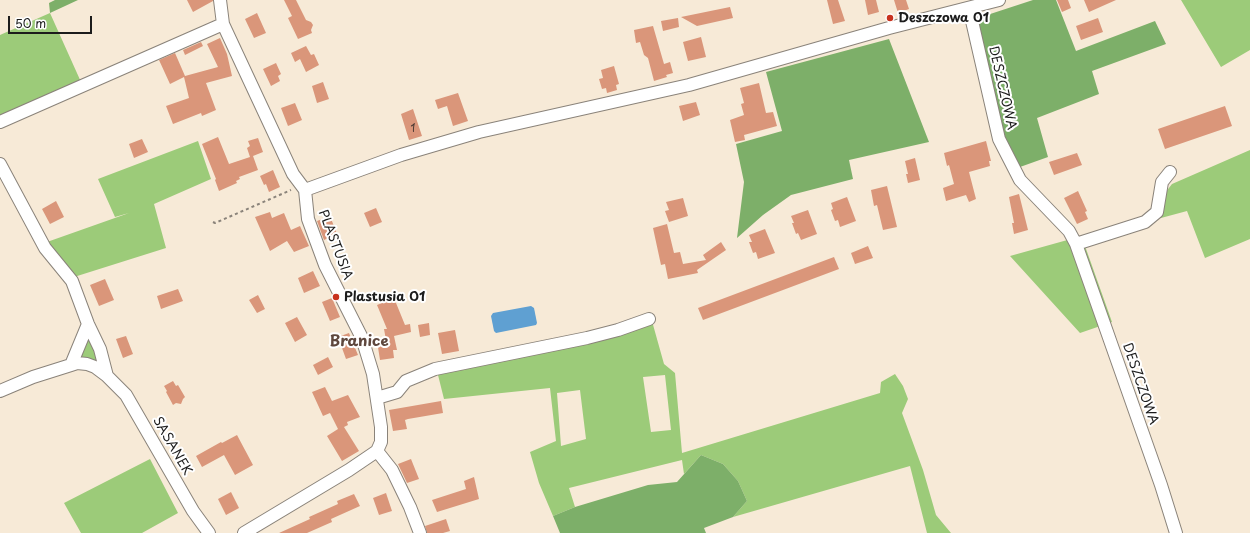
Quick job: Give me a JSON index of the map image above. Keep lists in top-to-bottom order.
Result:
{
  "streets": {
    "street": ["DESZCZOWA", "PLASTUSIA", "SASANEK"]
  },
  "districts": ["Branice"],
  "places": ["Deszczowa 01", "Plastusia 01"],
  "house_numbers": ["1"],
  "scale_bar": "50 m"
}
